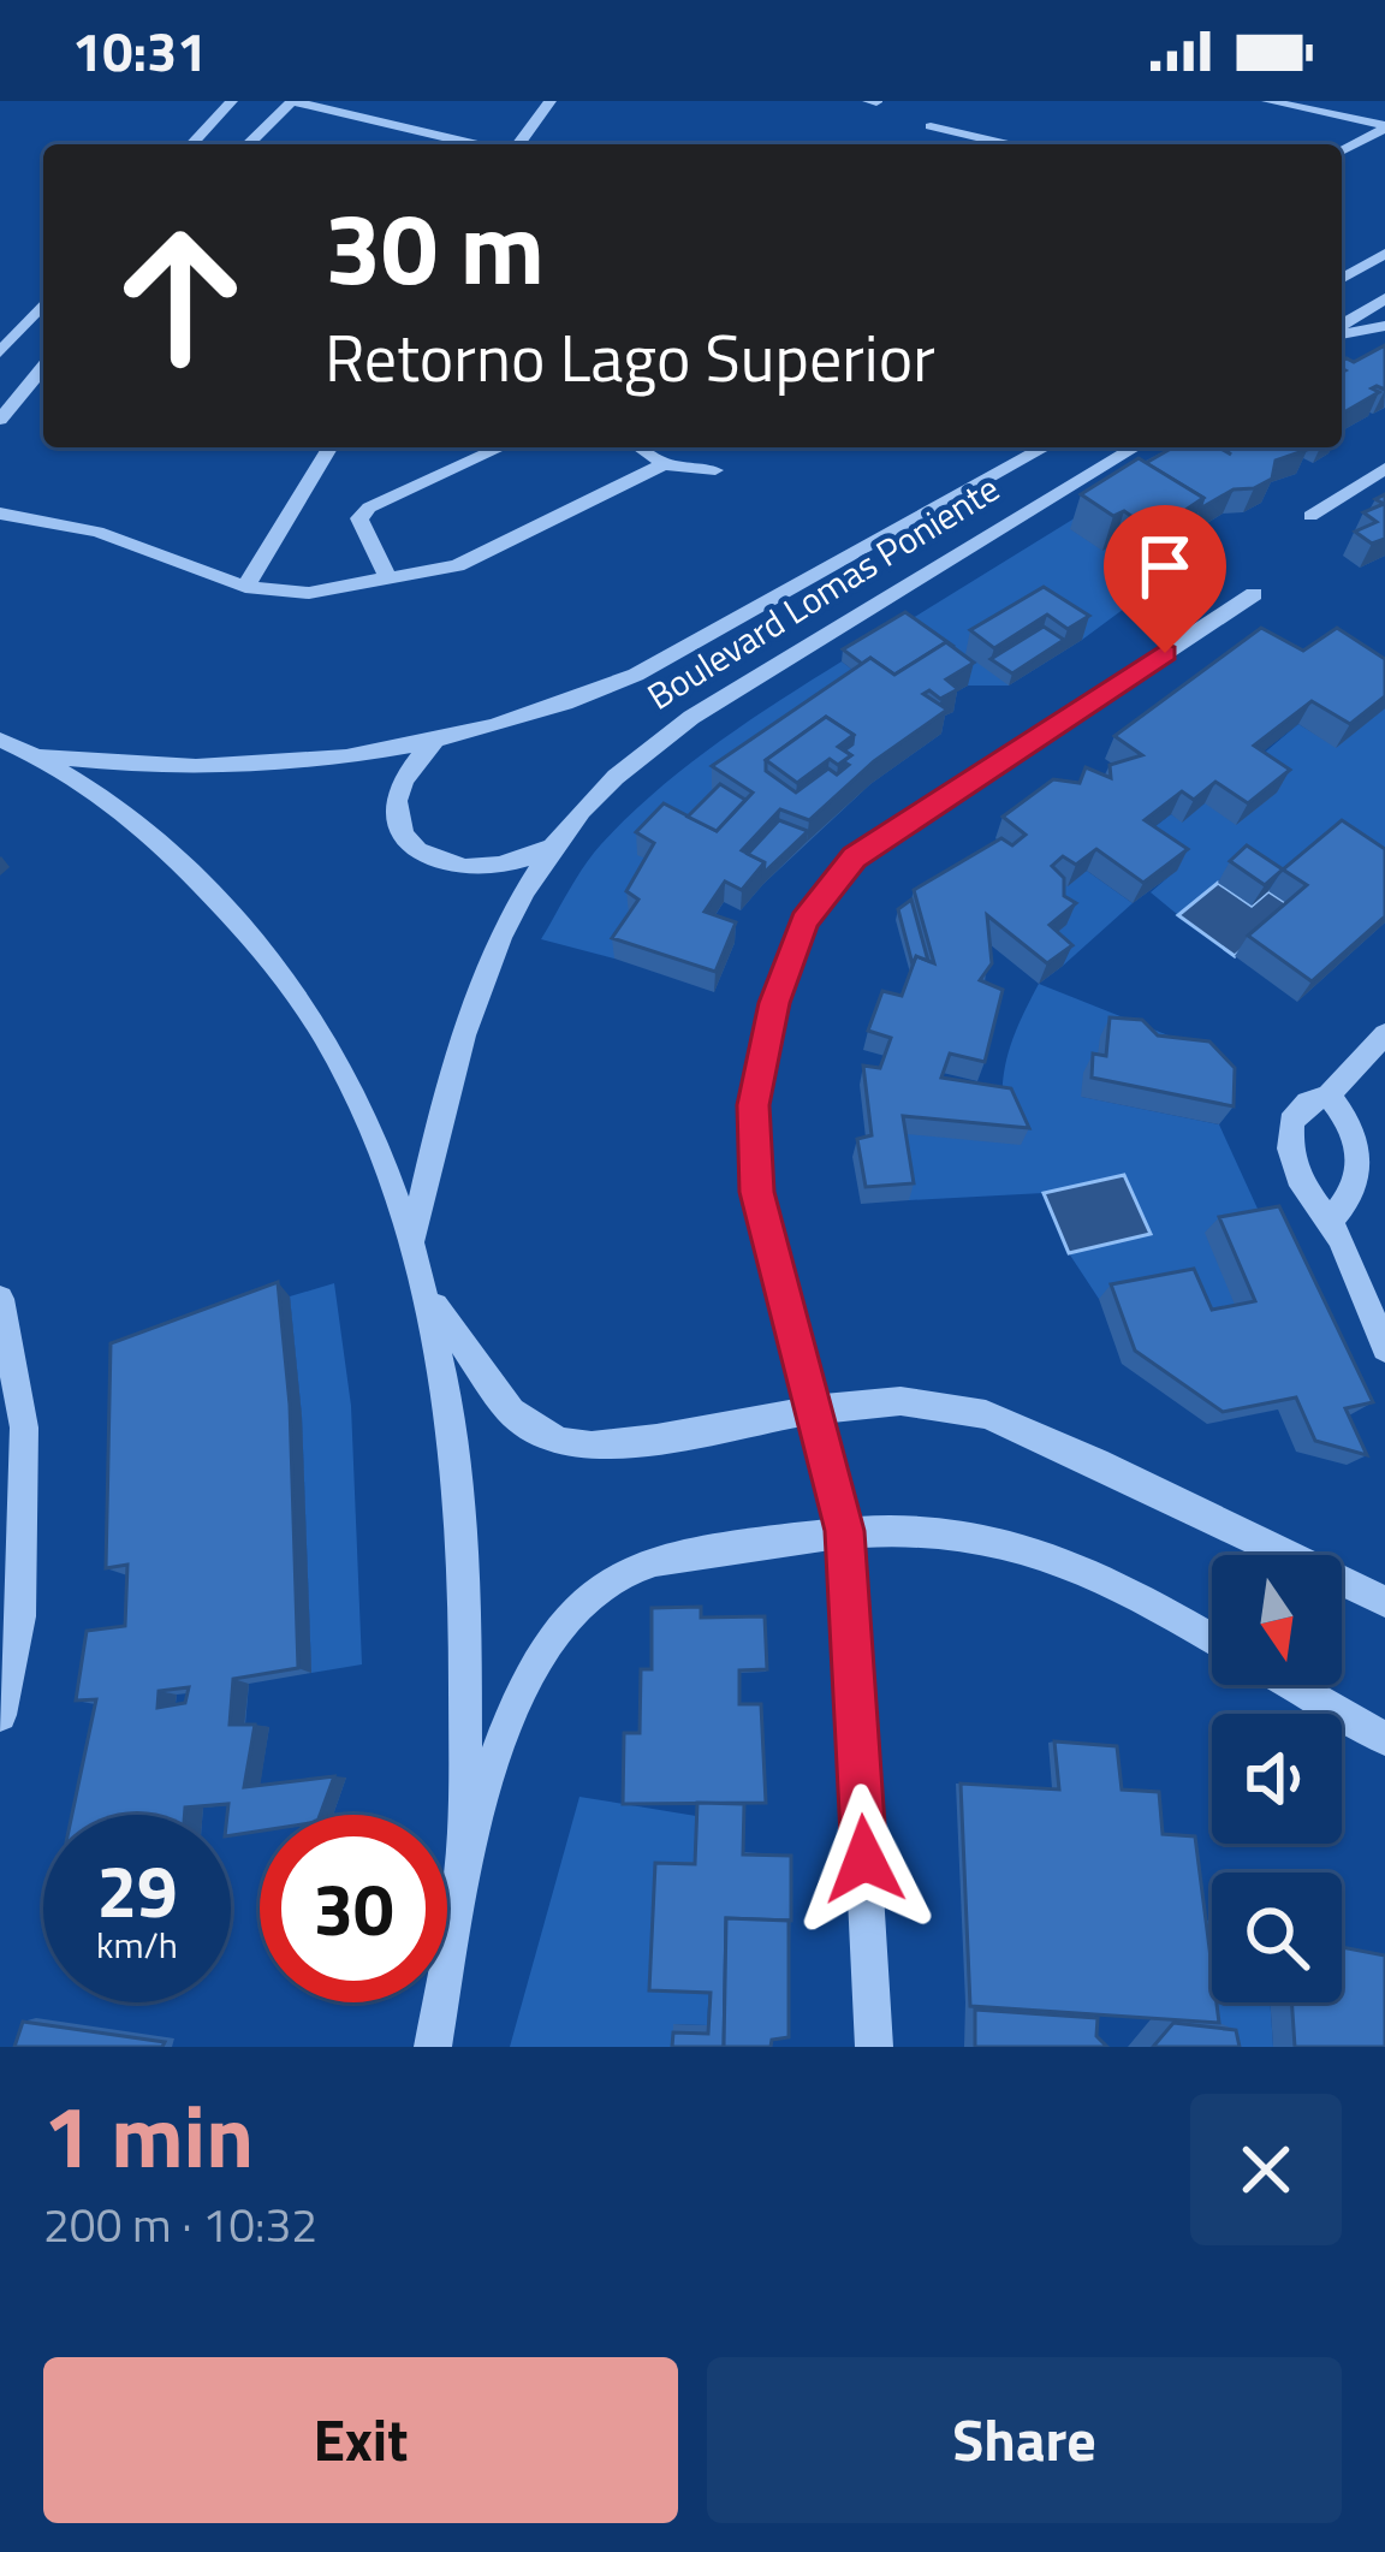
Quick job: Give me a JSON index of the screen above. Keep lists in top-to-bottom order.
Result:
{
  "streets": {
    "street": ["Boulevard Lomas Poniente"]
  },
  "north": "bottom",
  "page": {
    "status": "10:31",
    "turn": ["30 m", "Retorno Lago Superior"],
    "speed": "29 km/h",
    "limit": "30",
    "heading": ["1 min", "200 m · 10:32"],
    "buttons": ["Exit", "Share"]
  }
}
